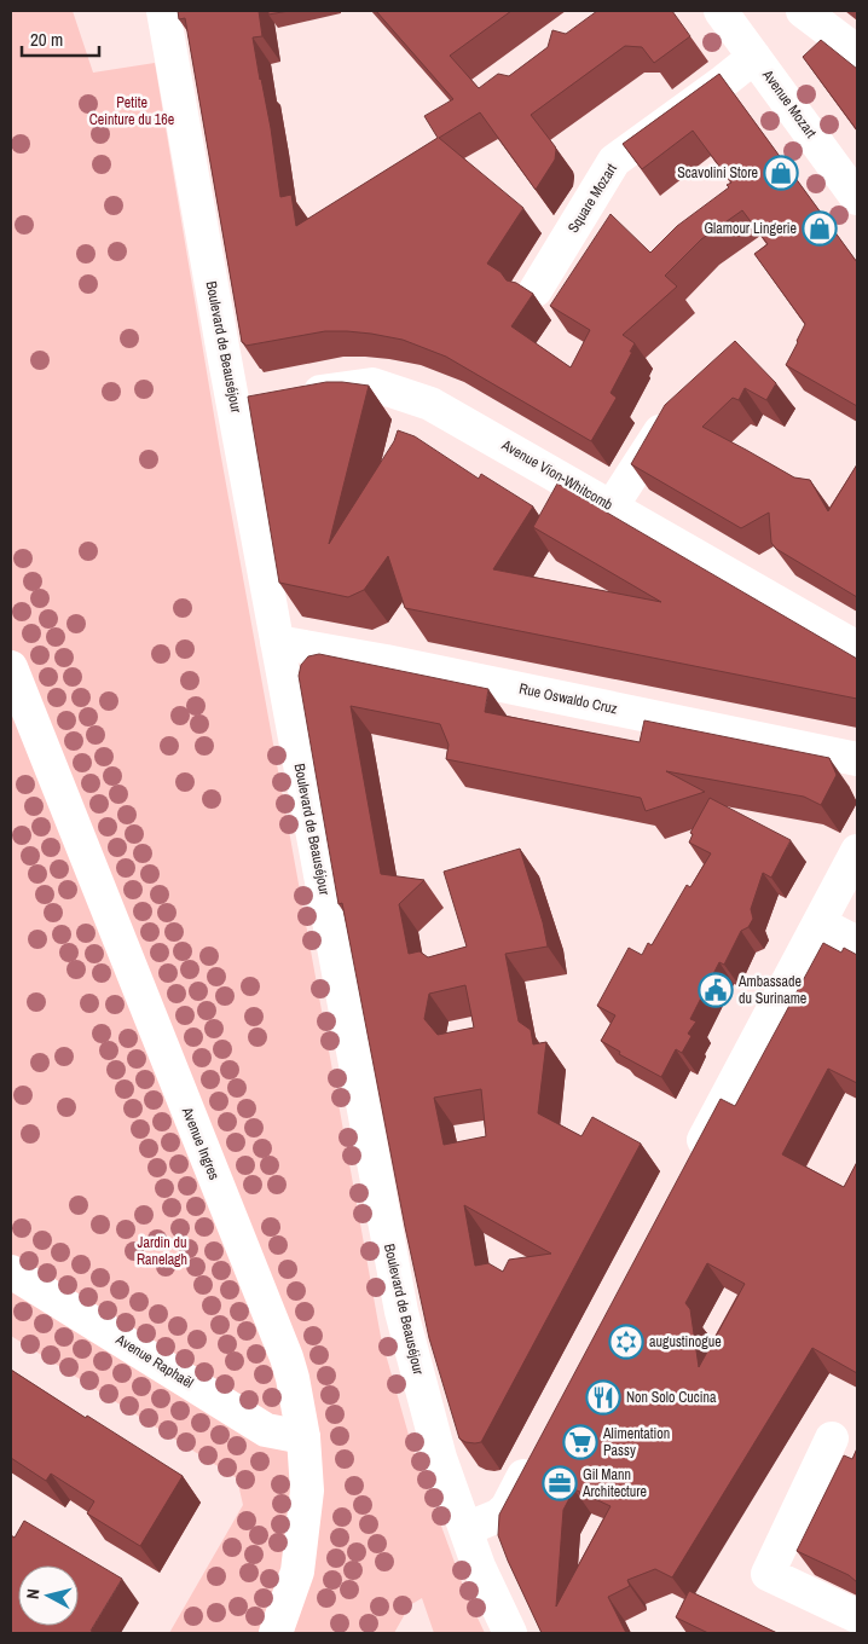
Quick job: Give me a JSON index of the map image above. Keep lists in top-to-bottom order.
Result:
{
  "streets": {
    "street": [
      "Avenue Mozart",
      "Square Mozart",
      "Boulevard de Beauséjour",
      "Avenue Vion-Whitcomb",
      "Rue Oswaldo Cruz",
      "Avenue Ingres",
      "Avenue Raphaël"
    ]
  },
  "crossings": [
    ["Avenue Mozart", "Square Mozart"],
    ["Boulevard de Beauséjour", "Avenue Vion-Whitcomb"],
    ["Boulevard de Beauséjour", "Rue Oswaldo Cruz"],
    ["Avenue Ingres", "Avenue Raphaël"]
  ],
  "parks": ["Petite Ceinture du 16e", "Jardin du Ranelagh"],
  "places": {
    "shop": ["Scavolini Store", "Glamour Lingerie"],
    "public building": ["Ambassade du Suriname"],
    "synagogue": ["augustinogue"],
    "restaurant": ["Non Solo Cucina"],
    "supermarket": ["Alimentation Passy"],
    "office": ["Gil Mann Architecture"]
  },
  "scale_bar": "20 m",
  "north": "left"
}
